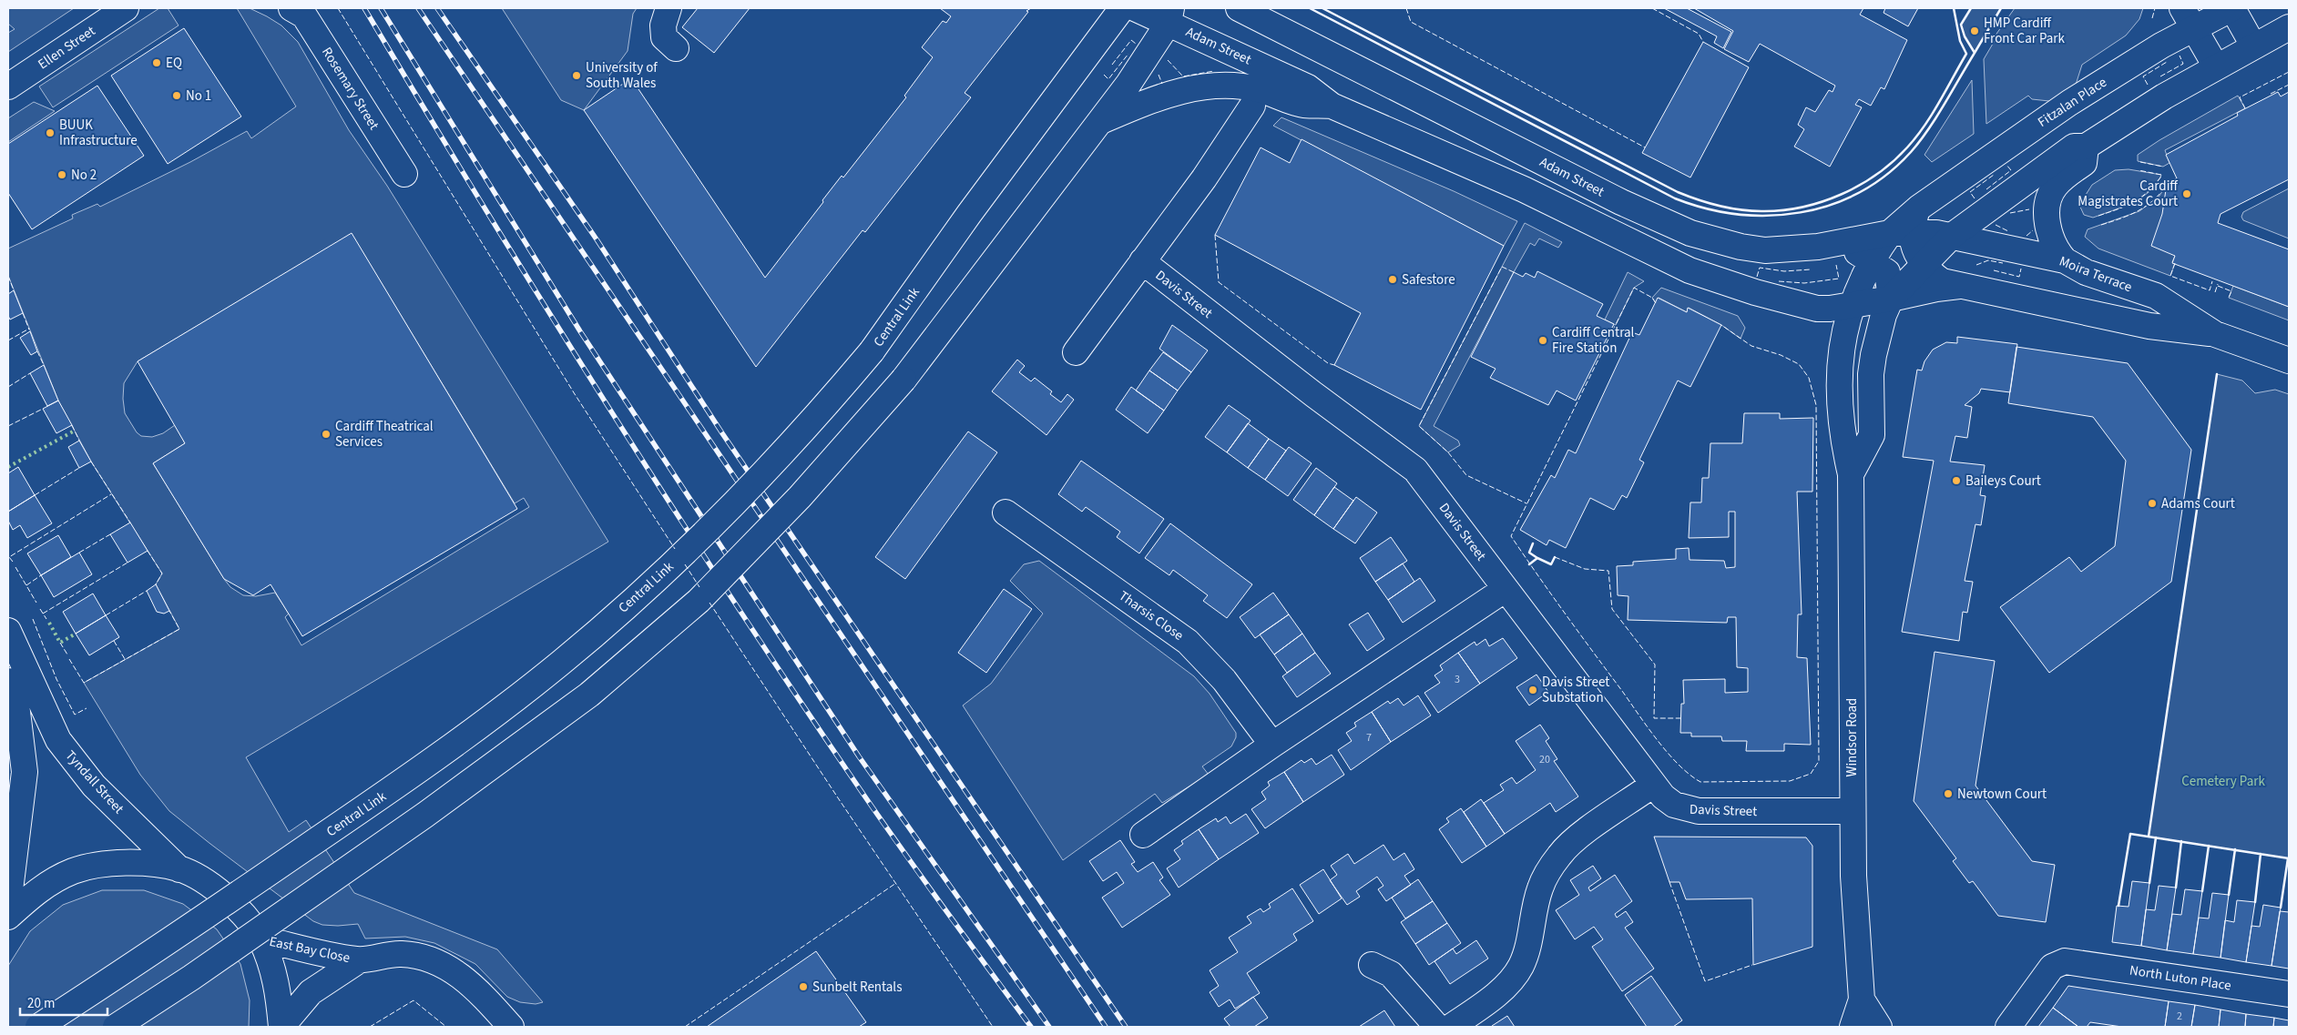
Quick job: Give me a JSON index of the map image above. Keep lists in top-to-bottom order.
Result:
{
  "streets": {
    "street": [
      "Adam Street",
      "Ellen Street",
      "Rosemary Street",
      "Fitzalan Place",
      "Moira Terrace",
      "Davis Street",
      "Central Link",
      "Tharsis Close",
      "Windsor Road",
      "Tyndall Street",
      "East Bay Close",
      "North Luton Place"
    ]
  },
  "crossings": [
    ["Adam Street", "Fitzalan Place"],
    ["Adam Street", "Moira Terrace"],
    ["Adam Street", "Windsor Road"],
    ["Fitzalan Place", "Moira Terrace"],
    ["Fitzalan Place", "Windsor Road"],
    ["Moira Terrace", "Windsor Road"],
    ["Davis Street", "Windsor Road"]
  ],
  "parks": ["Cemetery Park"],
  "places": [
    "HMP Cardiff Front Car Park",
    "EQ",
    "University of South Wales",
    "No 1",
    "BUUK Infrastructure",
    "No 2",
    "Cardiff Magistrates Court",
    "Safestore",
    "Cardiff Central Fire Station",
    "Cardiff Theatrical Services",
    "Baileys Court",
    "Adams Court",
    "Davis Street Substation",
    "Newtown Court",
    "Sunbelt Rentals"
  ],
  "house_numbers": [
    "3",
    "7",
    "20",
    "2"
  ],
  "scale_bar": "20 m"
}
